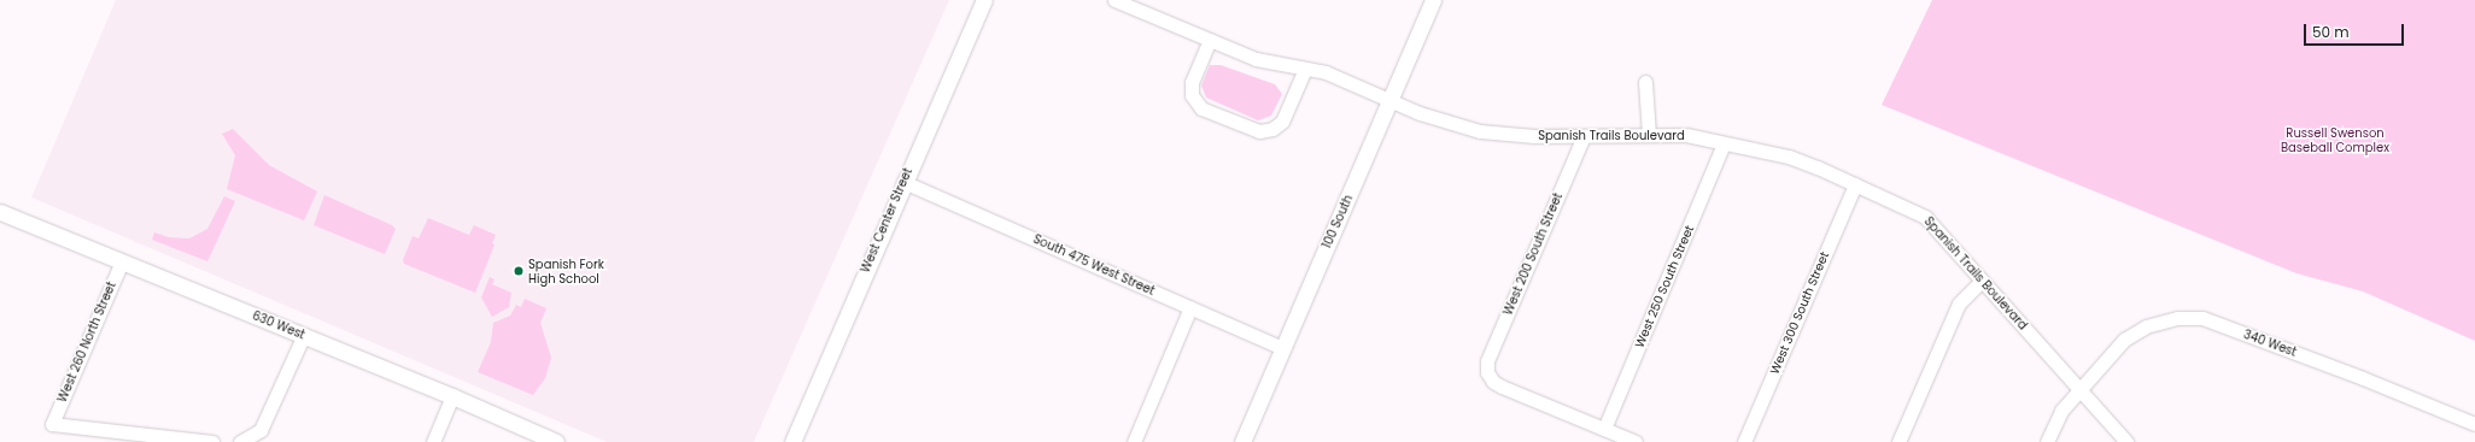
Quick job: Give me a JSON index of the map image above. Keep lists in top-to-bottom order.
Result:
{
  "streets": {
    "street": [
      "Spanish Trails Boulevard",
      "West Center Street",
      "100 South",
      "West 200 South Street",
      "South 475 West Street",
      "West 250 South Street",
      "West 300 South Street",
      "630 West",
      "West 260 North Street",
      "340 West"
    ]
  },
  "crossings": [
    ["Spanish Trails Boulevard", "100 South"],
    ["Spanish Trails Boulevard", "West 200 South Street"],
    ["Spanish Trails Boulevard", "West 250 South Street"],
    ["Spanish Trails Boulevard", "West 300 South Street"],
    ["Spanish Trails Boulevard", "340 West"],
    ["West Center Street", "South 475 West Street"],
    ["100 South", "South 475 West Street"],
    ["West 200 South Street", "West 250 South Street"],
    ["630 West", "West 260 North Street"]
  ],
  "parks": ["Russell Swenson Baseball Complex"],
  "places": ["Spanish Fork High School"],
  "scale_bar": "50 m"
}
